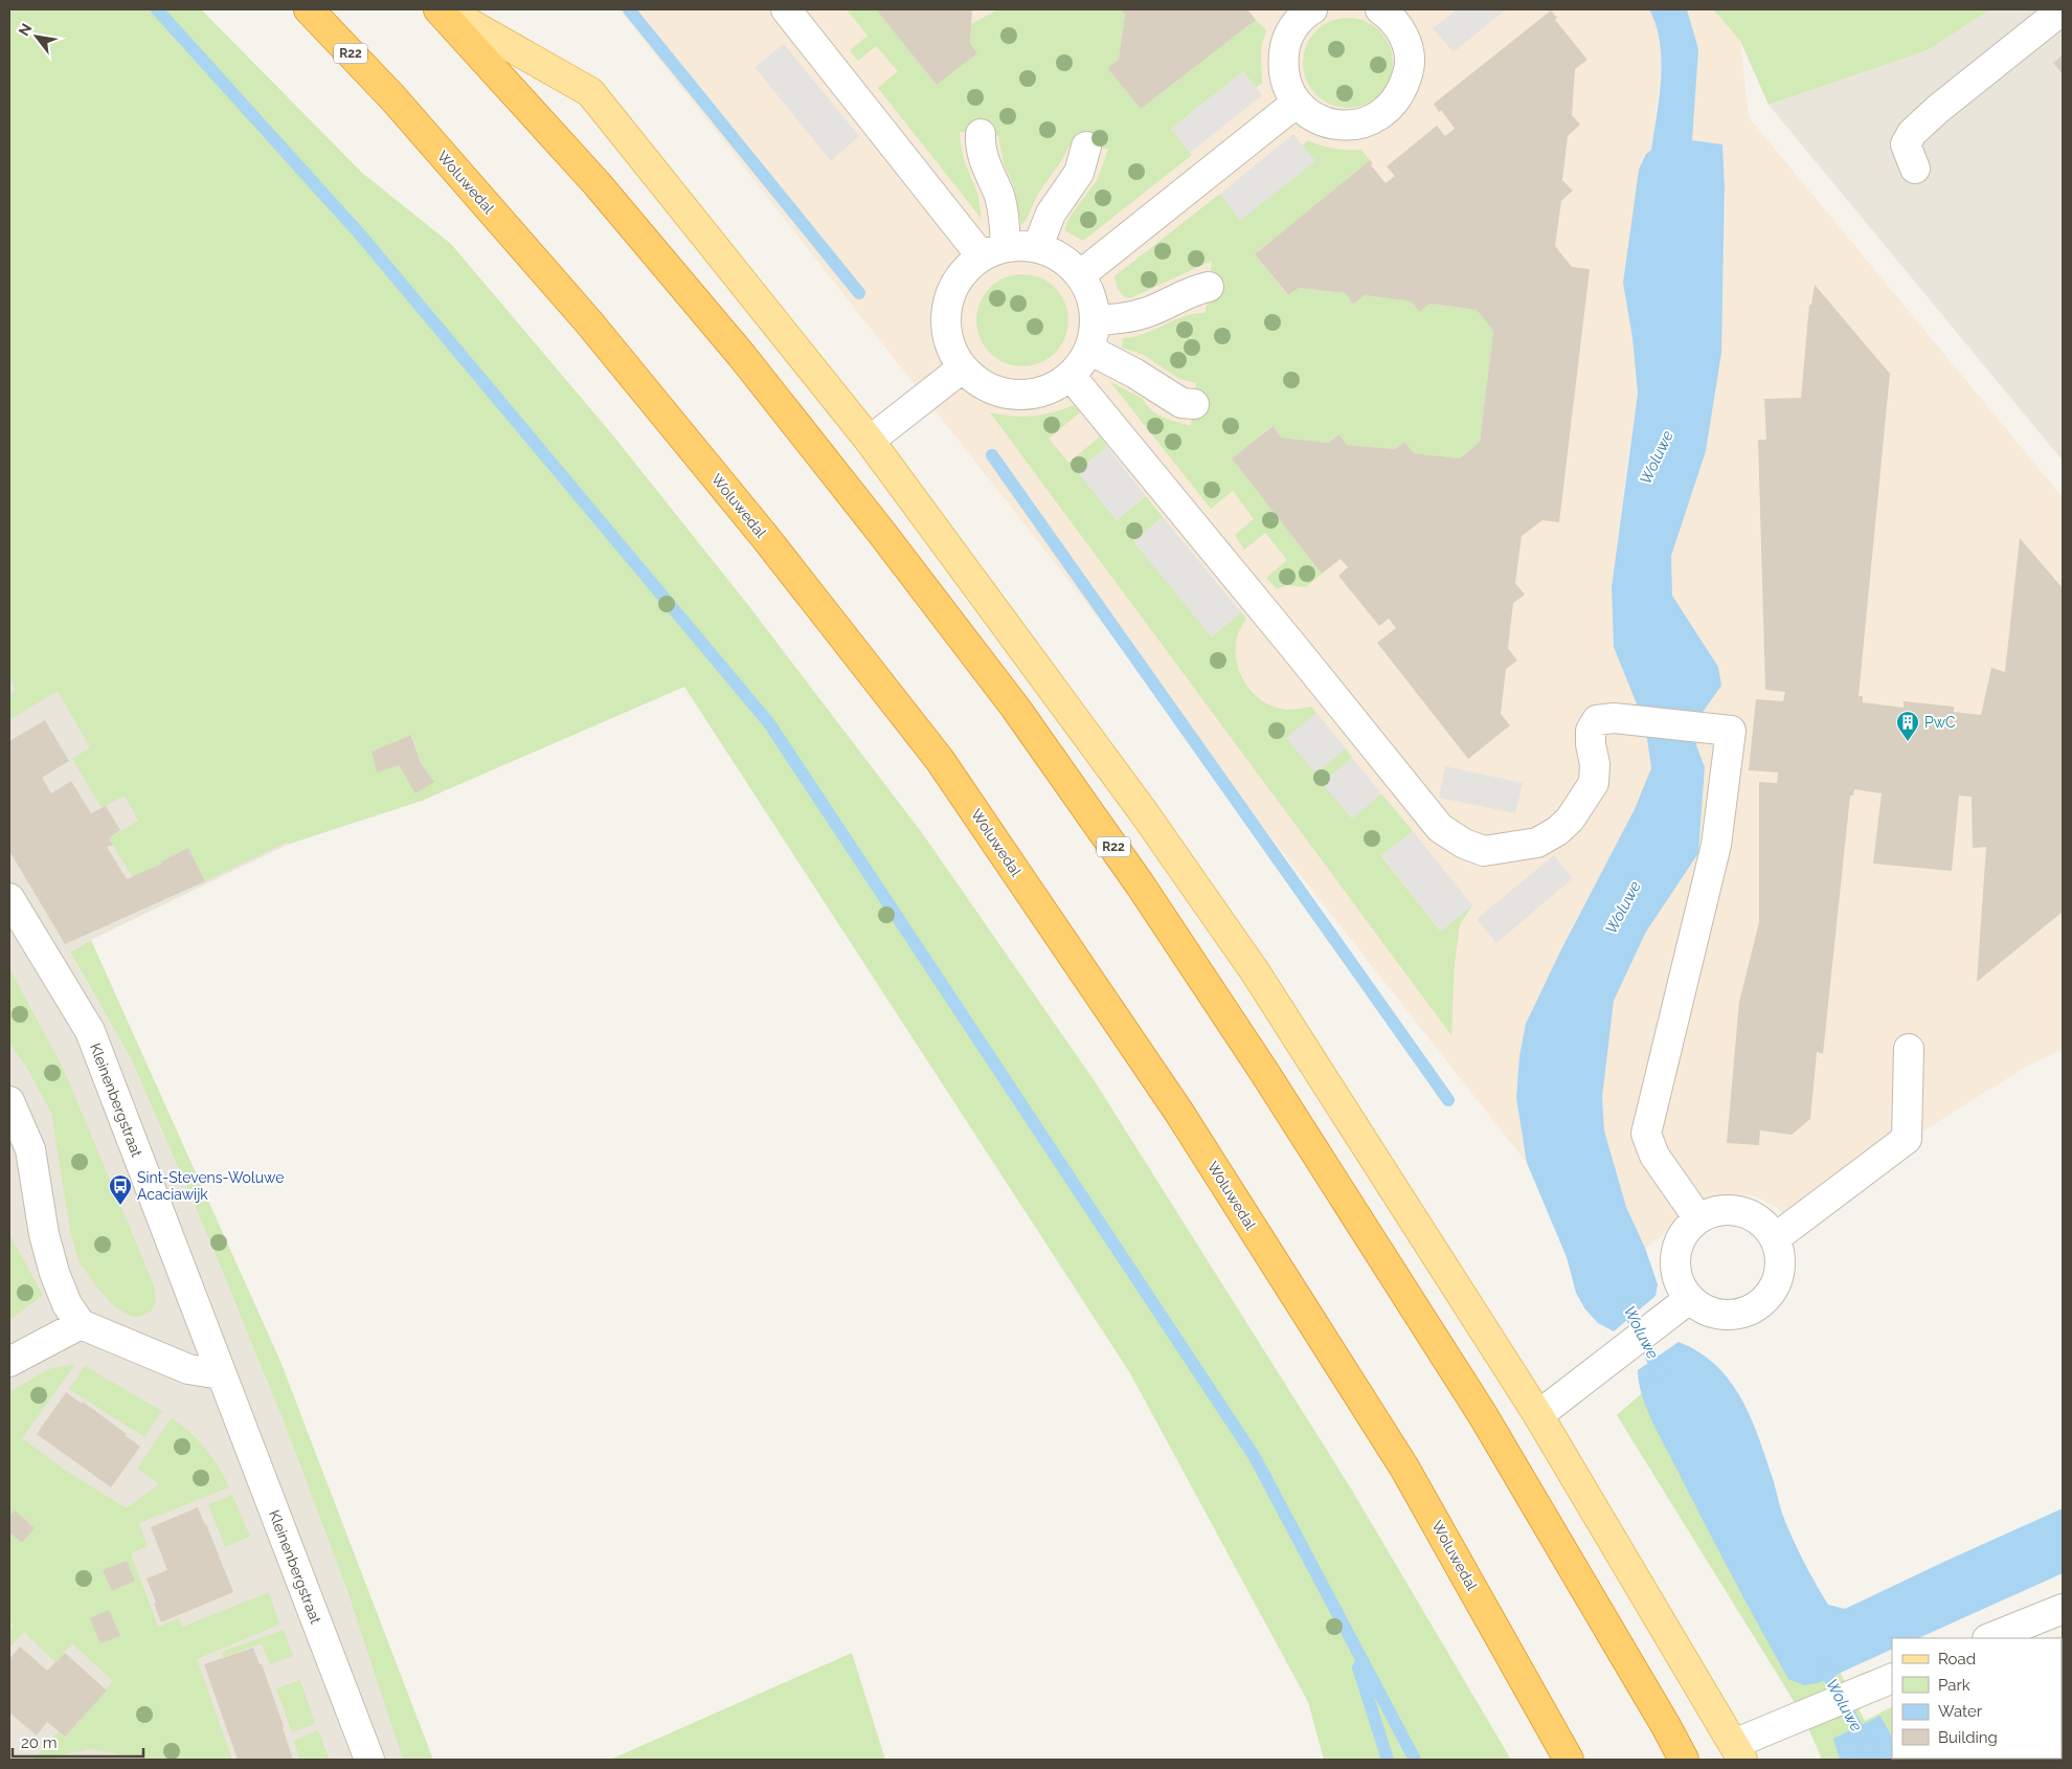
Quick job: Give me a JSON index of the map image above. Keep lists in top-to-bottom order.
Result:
{
  "streets": {
    "highway": ["R22", "Woluwedal"],
    "street": ["Kleinenbergstraat"]
  },
  "water": ["Woluwe"],
  "places": {
    "building": ["PwC"],
    "bus stop": ["Sint-Stevens-Woluwe Acaciawijk"]
  },
  "legend": [
    "Road",
    "Park",
    "Water",
    "Building"
  ],
  "scale_bar": "20 m",
  "north": "top left"
}
